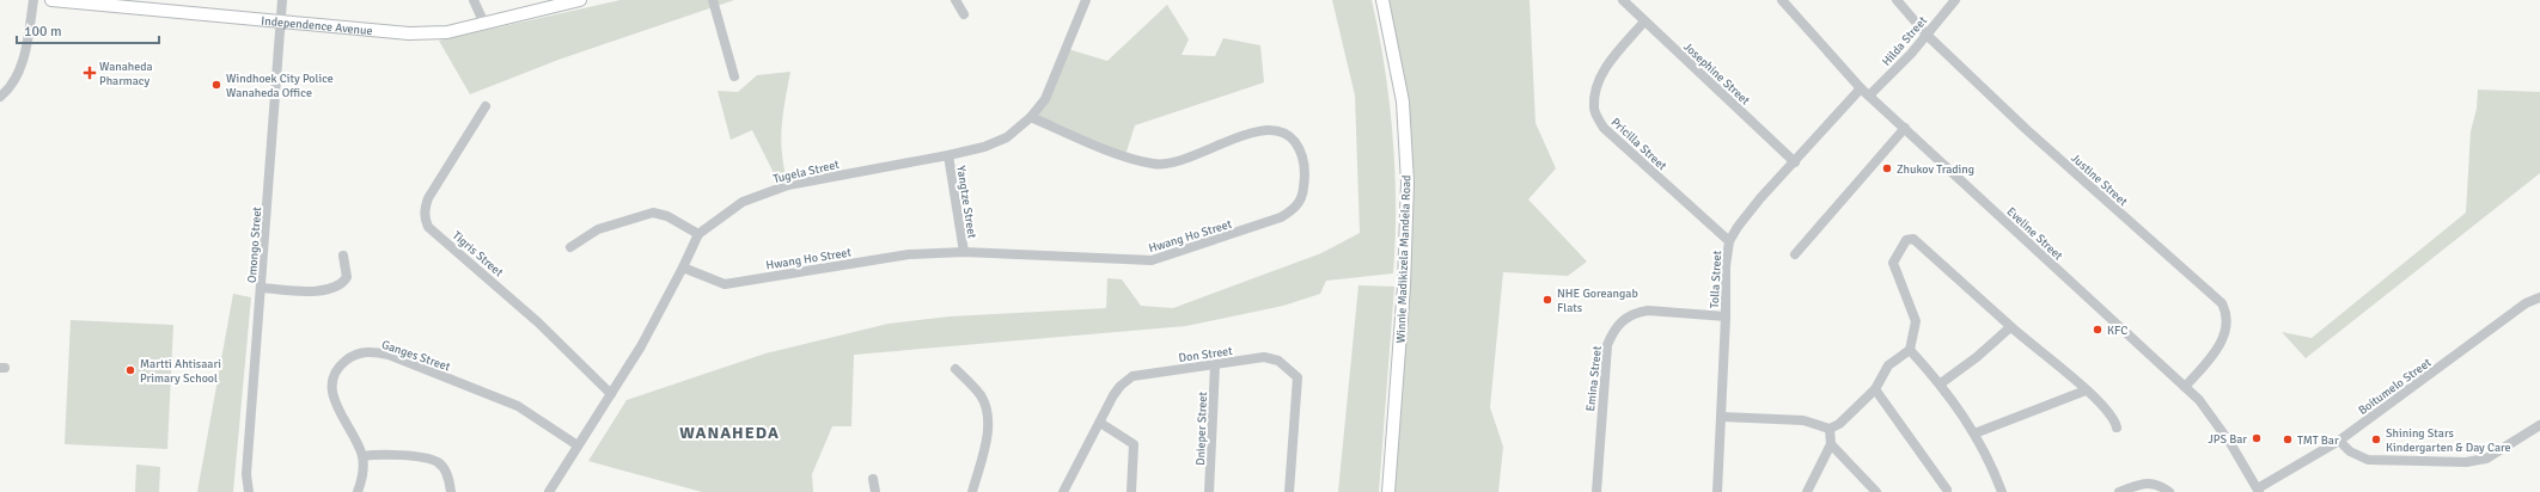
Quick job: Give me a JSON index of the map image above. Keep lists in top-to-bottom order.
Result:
{
  "streets": {
    "main road": ["Independence Avenue", "Winnie Madikizela Mandela Road"],
    "street": [
      "Hilda Street",
      "Josephine Street",
      "Pricilla Street",
      "Tugela Street",
      "Justine Street",
      "Yangtze Street",
      "Eveline Street",
      "Hwang Ho Street",
      "Omongo Street",
      "Tigris Street",
      "Tolla Street",
      "Don Street",
      "Ganges Street",
      "Emina Street",
      "Boitumelo Street",
      "Dnieper Street"
    ]
  },
  "crossings": [
    ["Independence Avenue", "Omongo Street"],
    ["Hilda Street", "Justine Street"],
    ["Hilda Street", "Eveline Street"],
    ["Josephine Street", "Pricilla Street"],
    ["Josephine Street", "Tolla Street"],
    ["Pricilla Street", "Tolla Street"],
    ["Tugela Street", "Yangtze Street"],
    ["Tugela Street", "Hwang Ho Street"],
    ["Tugela Street", "Tigris Street"],
    ["Tugela Street", "Ganges Street"],
    ["Justine Street", "Eveline Street"],
    ["Yangtze Street", "Hwang Ho Street"],
    ["Eveline Street", "Tolla Street"],
    ["Eveline Street", "Boitumelo Street"],
    ["Tolla Street", "Emina Street"],
    ["Don Street", "Dnieper Street"]
  ],
  "districts": ["WANAHEDA"],
  "places": {
    "health": ["Wanaheda Pharmacy"],
    "other": [
      "Windhoek City Police Wanaheda Office",
      "Zhukov Trading",
      "NHE Goreangab Flats",
      "KFC",
      "Martti Ahtisaari Primary School",
      "JPS Bar",
      "TMT Bar",
      "Shining Stars Kindergarten & Day Care"
    ]
  },
  "scale_bar": "100 m"
}
